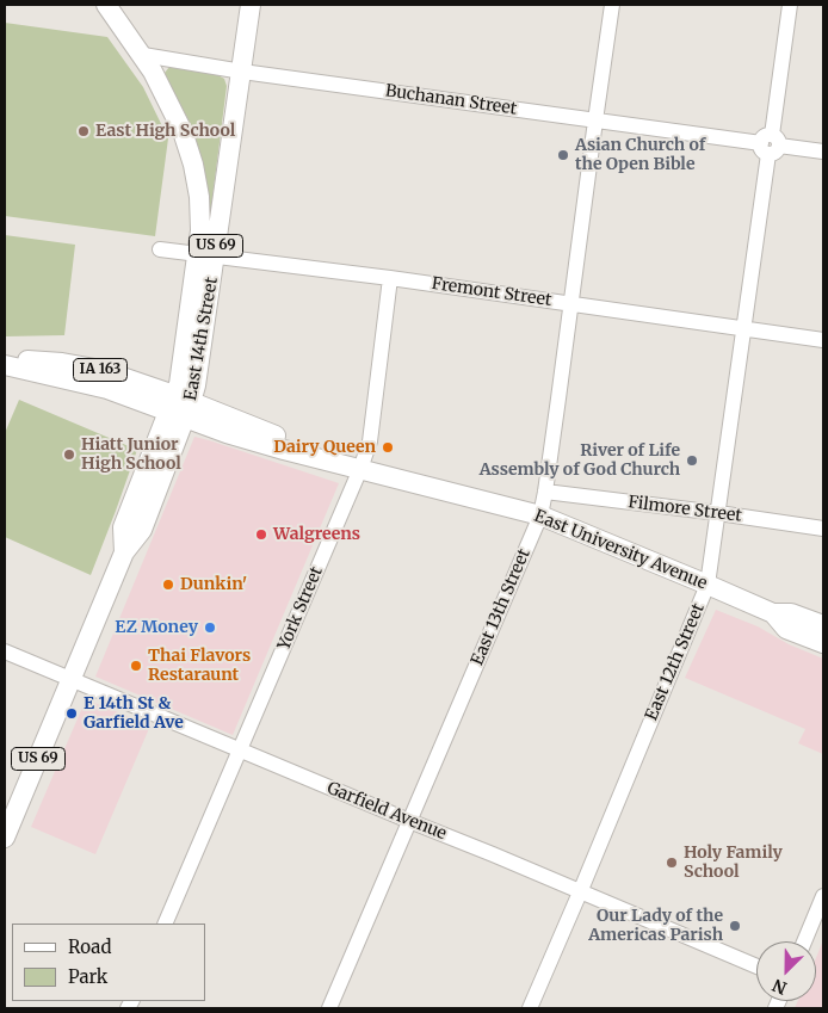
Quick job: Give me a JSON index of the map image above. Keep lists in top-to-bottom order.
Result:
{
  "streets": {
    "main road": [
      "US 69",
      "East 14th Street",
      "IA 163",
      "East University Avenue"
    ],
    "street": [
      "Buchanan Street",
      "Fremont Street",
      "Filmore Street",
      "East 13th Street",
      "York Street",
      "East 12th Street",
      "Garfield Avenue"
    ]
  },
  "crossings": [
    ["Buchanan Street", "US 69"],
    ["Buchanan Street", "East 14th Street"],
    ["Buchanan Street", "East 13th Street"],
    ["Buchanan Street", "East 12th Street"],
    ["US 69", "Fremont Street"],
    ["US 69", "East 14th Street"],
    ["Fremont Street", "East 14th Street"],
    ["Fremont Street", "East 13th Street"],
    ["Fremont Street", "York Street"],
    ["Fremont Street", "East 12th Street"],
    ["East 14th Street", "East University Avenue"],
    ["East 14th Street", "Garfield Avenue"],
    ["Filmore Street", "East 13th Street"],
    ["Filmore Street", "East 12th Street"],
    ["East University Avenue", "East 13th Street"],
    ["East University Avenue", "York Street"],
    ["East University Avenue", "East 12th Street"],
    ["East 13th Street", "Garfield Avenue"],
    ["York Street", "Garfield Avenue"],
    ["East 12th Street", "Garfield Avenue"]
  ],
  "places": [
    "East High School",
    "Asian Church of the Open Bible",
    "Dairy Queen",
    "Hiatt Junior High School",
    "River of Life Assembly of God Church",
    "Walgreens",
    "Dunkin'",
    "EZ Money",
    "Thai Flavors Restaraunt",
    "E 14th St & Garfield Ave",
    "Holy Family School",
    "Our Lady of the Americas Parish"
  ],
  "legend": ["Road", "Park"],
  "north": "bottom left"
}
